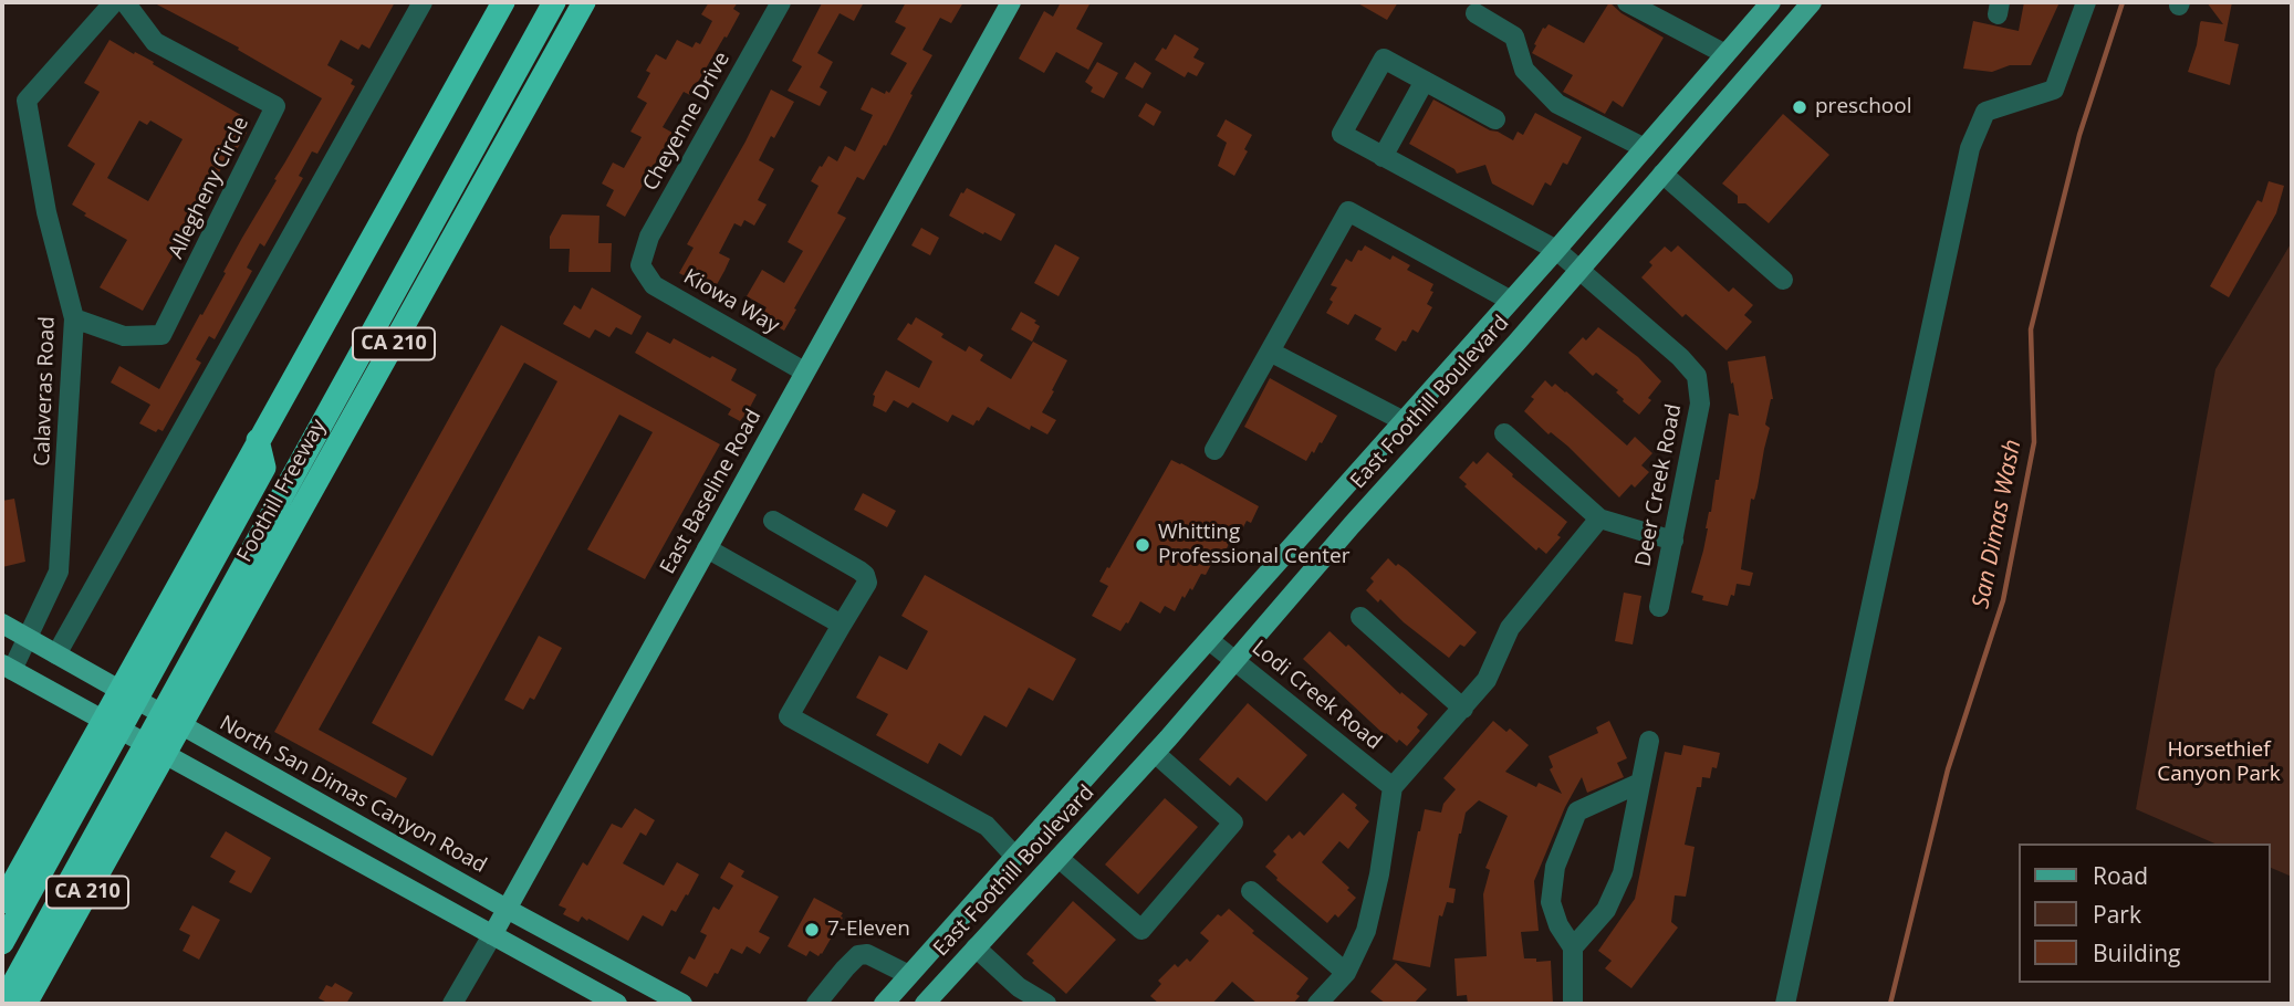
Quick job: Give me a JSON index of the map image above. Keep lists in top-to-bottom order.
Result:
{
  "streets": {
    "highway": ["CA 210", "Foothill Freeway"],
    "main road": ["East Foothill Boulevard", "East Baseline Road", "North San Dimas Canyon Road"],
    "street": [
      "Cheyenne Drive",
      "Allegheny Circle",
      "Kiowa Way",
      "Calaveras Road",
      "Deer Creek Road",
      "Lodi Creek Road"
    ]
  },
  "crossings": [
    ["Cheyenne Drive", "Kiowa Way"],
    ["Allegheny Circle", "Calaveras Road"],
    ["Kiowa Way", "East Baseline Road"],
    ["Calaveras Road", "North San Dimas Canyon Road"],
    ["East Foothill Boulevard", "Deer Creek Road"],
    ["East Foothill Boulevard", "Lodi Creek Road"],
    ["East Baseline Road", "North San Dimas Canyon Road"]
  ],
  "water": ["San Dimas Wash"],
  "parks": ["Horsethief Canyon Park"],
  "places": ["preschool", "Whitting Professional Center", "7-Eleven"],
  "legend": ["Road", "Park", "Building"]
}
